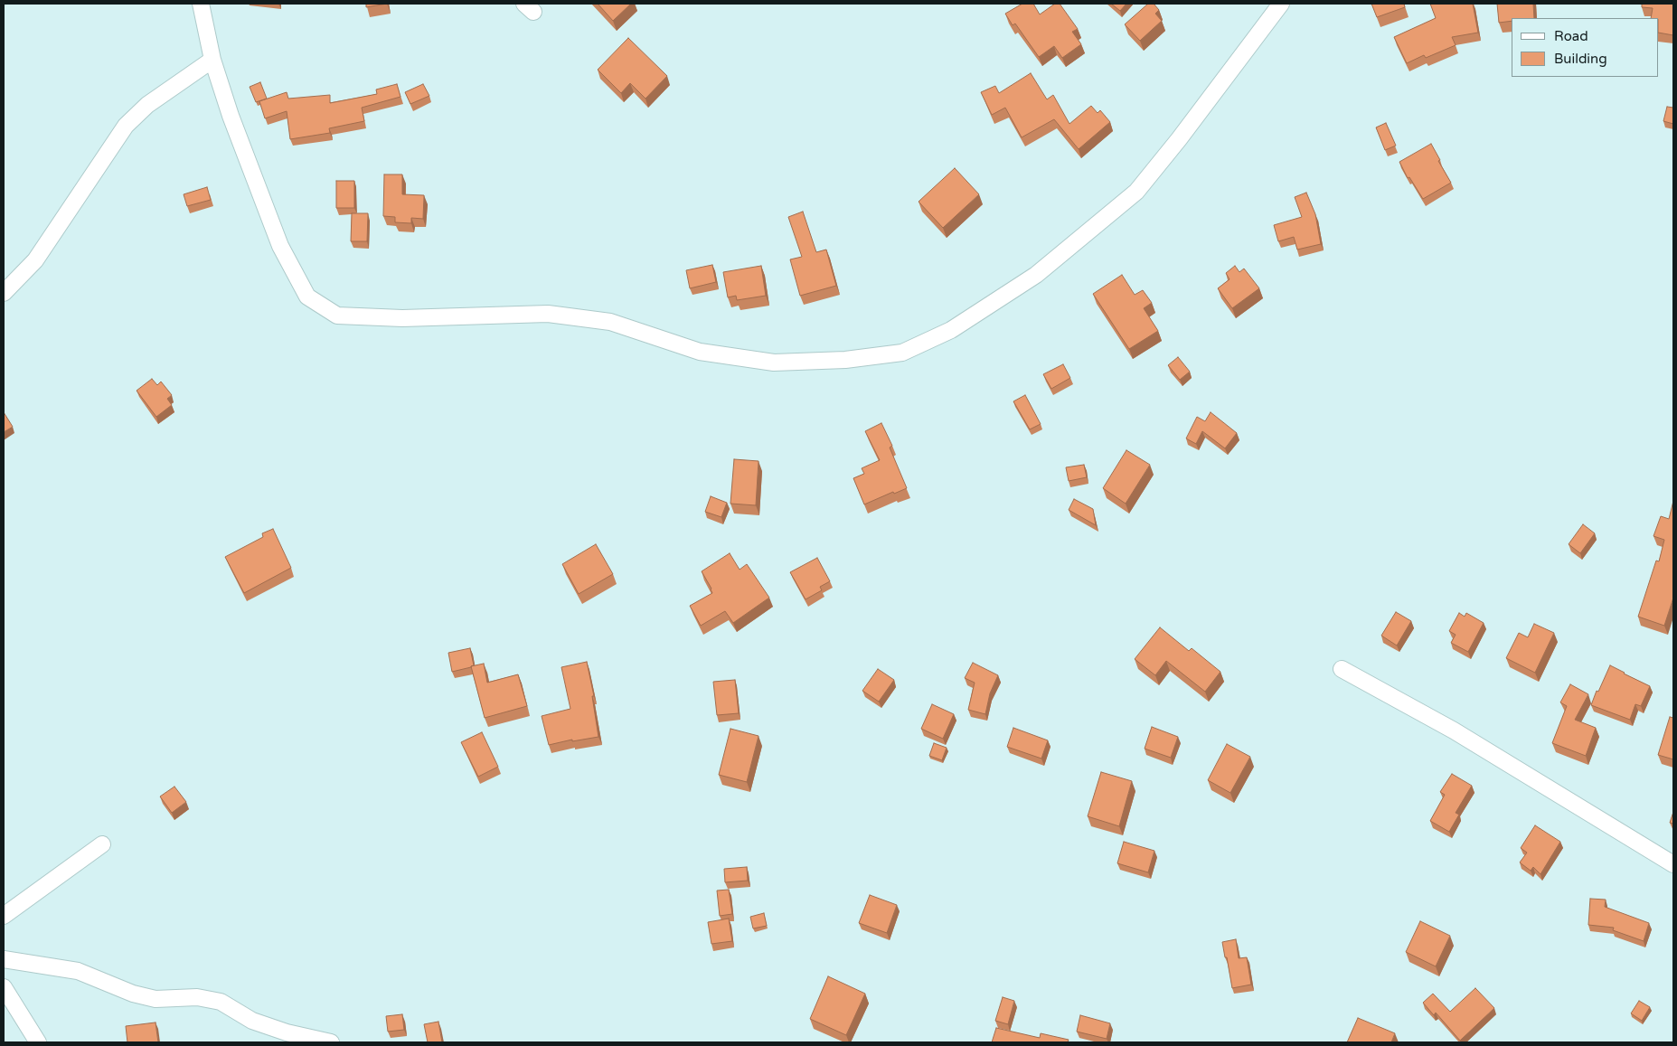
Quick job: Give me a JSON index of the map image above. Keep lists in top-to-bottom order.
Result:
{
  "legend": ["Road", "Building"]
}
